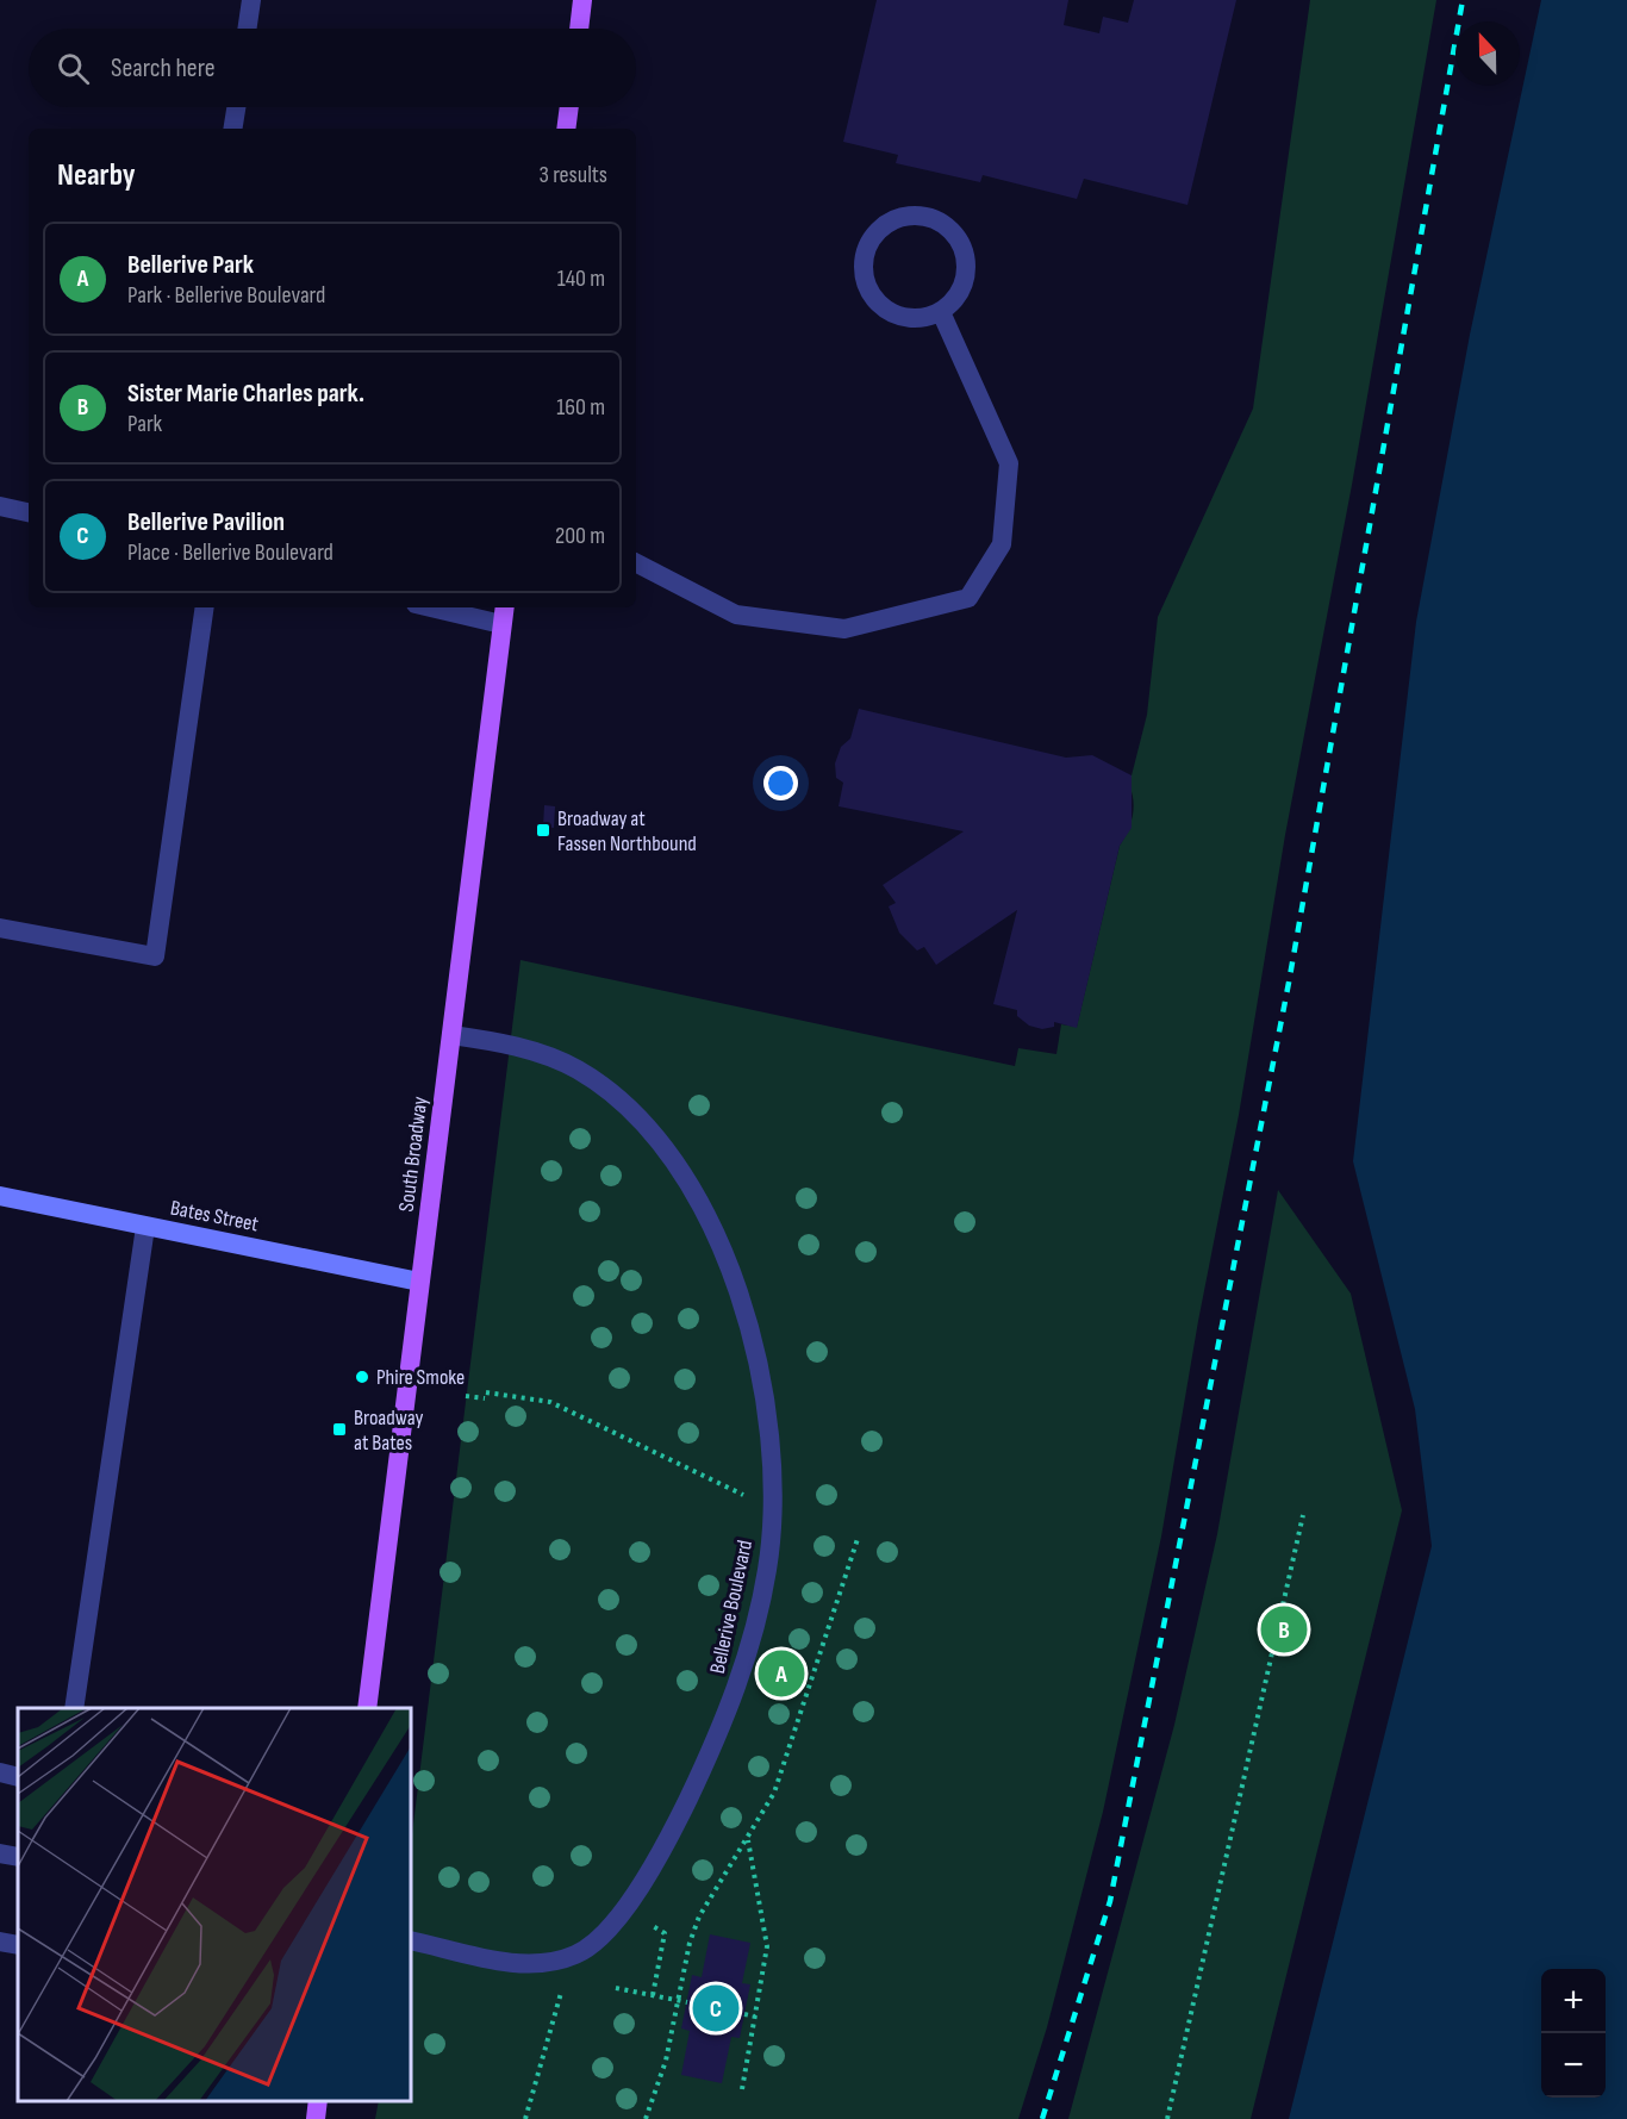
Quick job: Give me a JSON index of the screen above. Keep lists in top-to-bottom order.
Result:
{
  "streets": {
    "main road": ["South Broadway", "Bates Street"],
    "street": ["Bellerive Boulevard"]
  },
  "crossings": [
    ["South Broadway", "Bates Street"],
    ["South Broadway", "Bellerive Boulevard"]
  ],
  "places": {
    "transit": ["Broadway at Fassen Northbound", "Broadway at Bates"],
    "other": ["Phire Smoke"]
  },
  "north": "top",
  "page": {
    "search": "Search here",
    "heading": ["Nearby", "3 results"],
    "list": [
      {
        "mark": "A",
        "name": "Bellerive Park",
        "note": "Park · Bellerive Boulevard",
        "value": "140 m"
      },
      {
        "mark": "B",
        "name": "Sister Marie Charles park.",
        "note": "Park",
        "value": "160 m"
      },
      {
        "mark": "C",
        "name": "Bellerive Pavilion",
        "note": "Place · Bellerive Boulevard",
        "value": "200 m"
      }
    ],
    "pins": ["B", "A", "C"],
    "map_buttons": ["+", "−"]
  }
}
